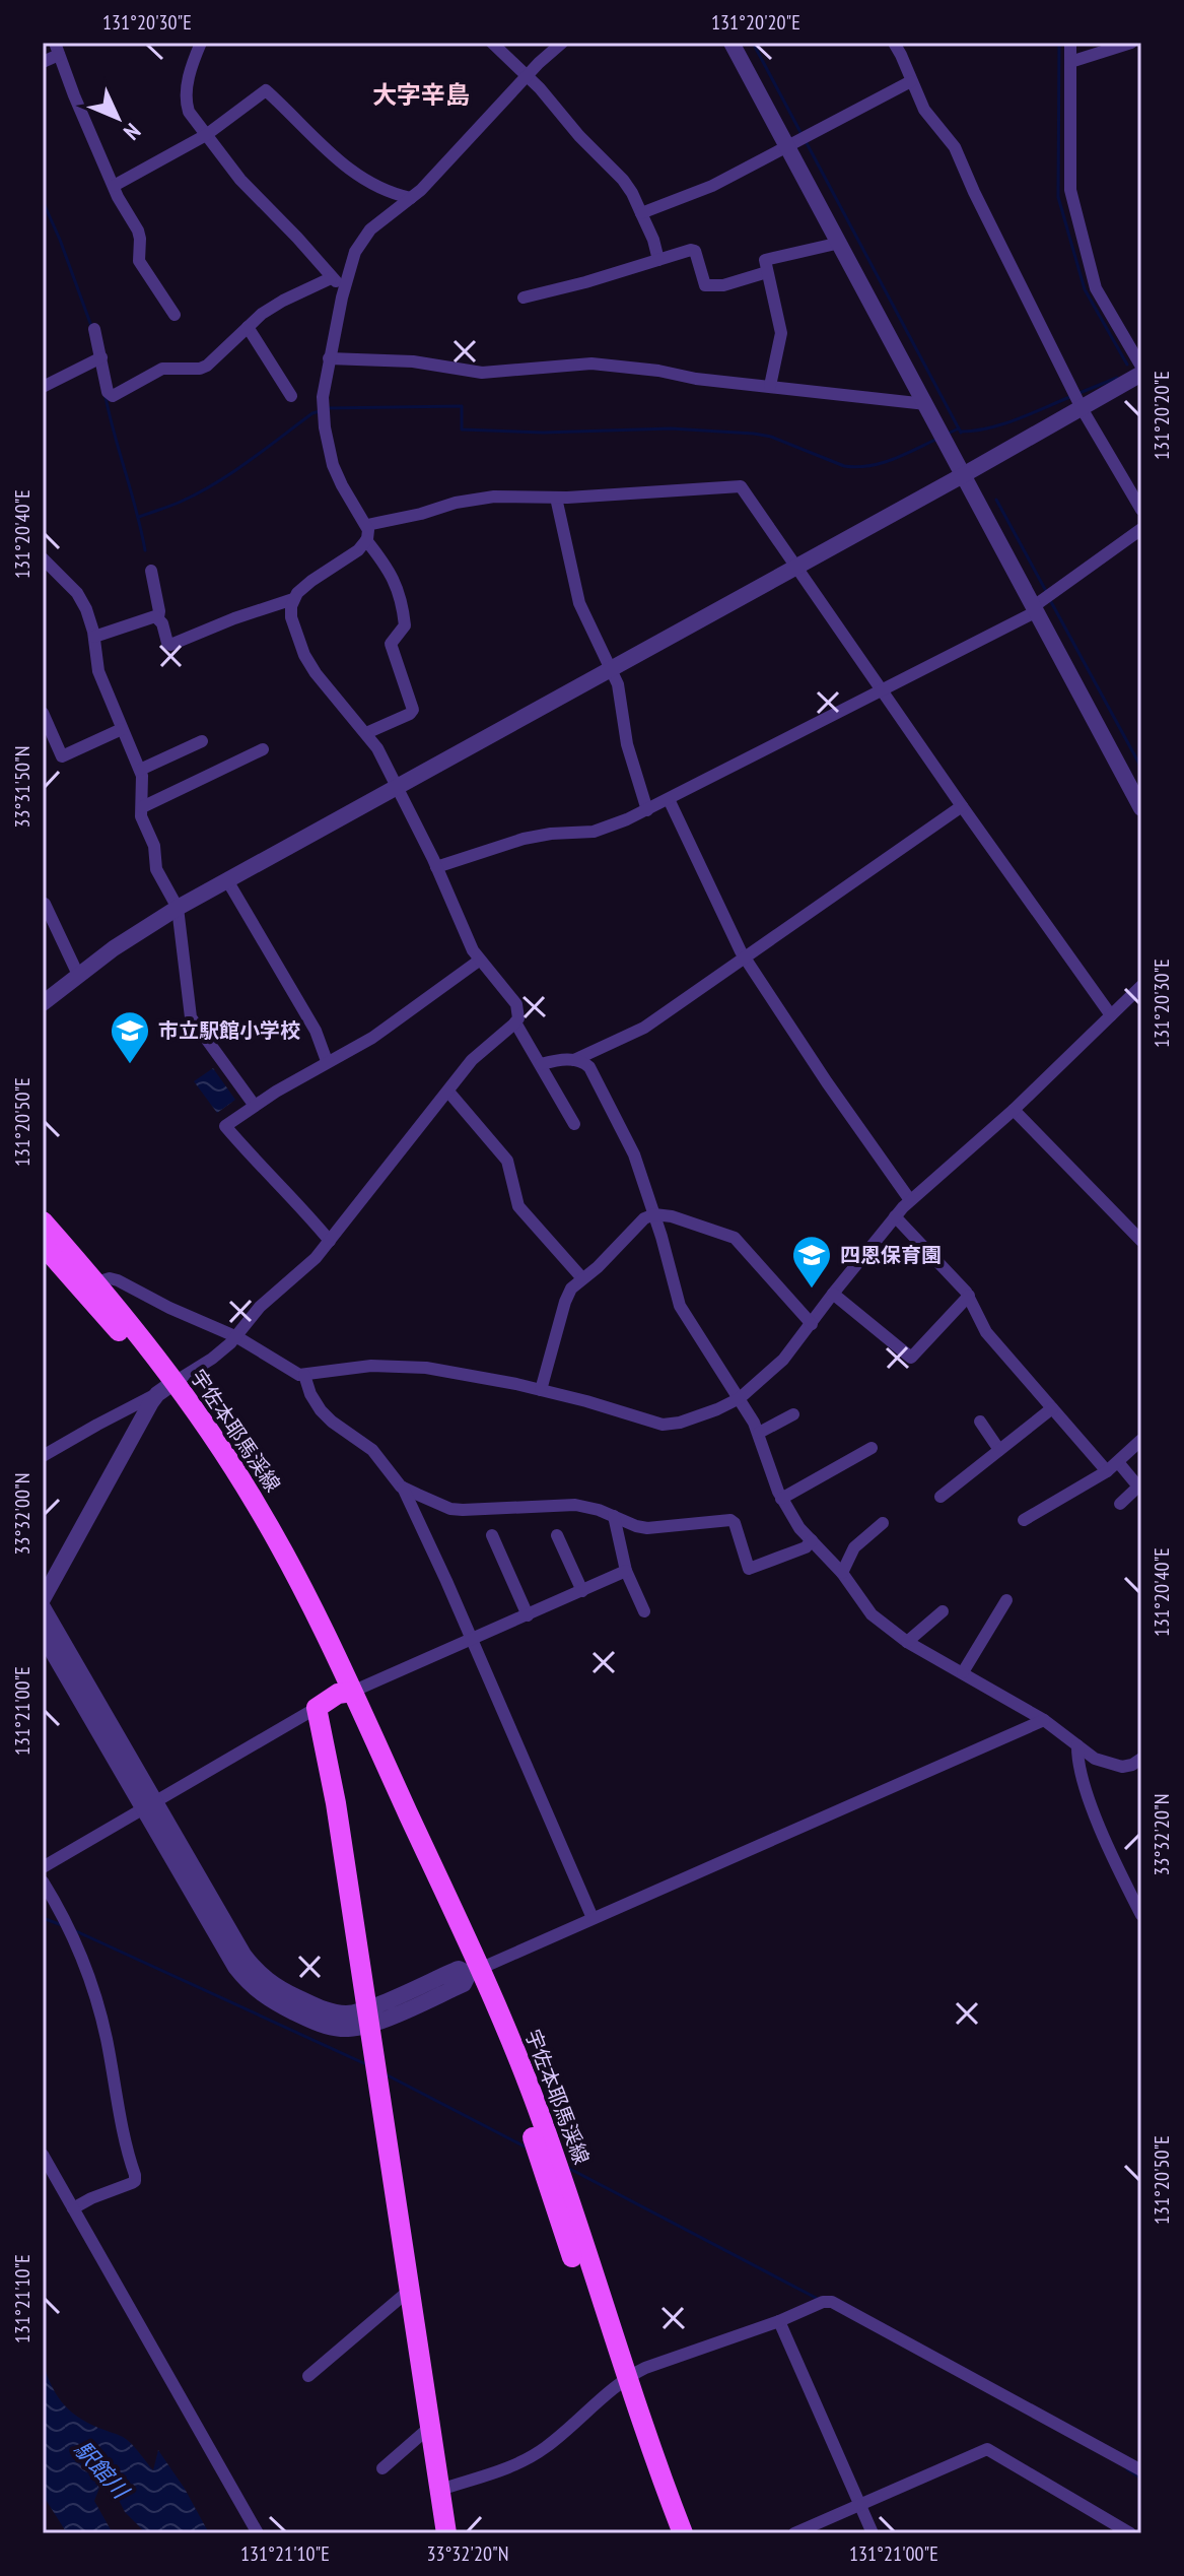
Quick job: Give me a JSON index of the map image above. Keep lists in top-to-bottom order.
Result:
{
  "streets": {
    "main road": ["宇佐本耶馬渓線"]
  },
  "districts": ["大字辛島"],
  "water": ["駅館川"],
  "places": {
    "school or university": ["市立駅館小学校", "四恩保育園"]
  },
  "north": "bottom right",
  "coordinates": [
    "131°20'30\"E",
    "131°20'20\"E",
    "131°20'40\"E",
    "33°31'50\"N",
    "131°20'50\"E",
    "33°32'00\"N",
    "131°21'00\"E",
    "33°32'20\"N",
    "131°21'10\"E"
  ]
}
